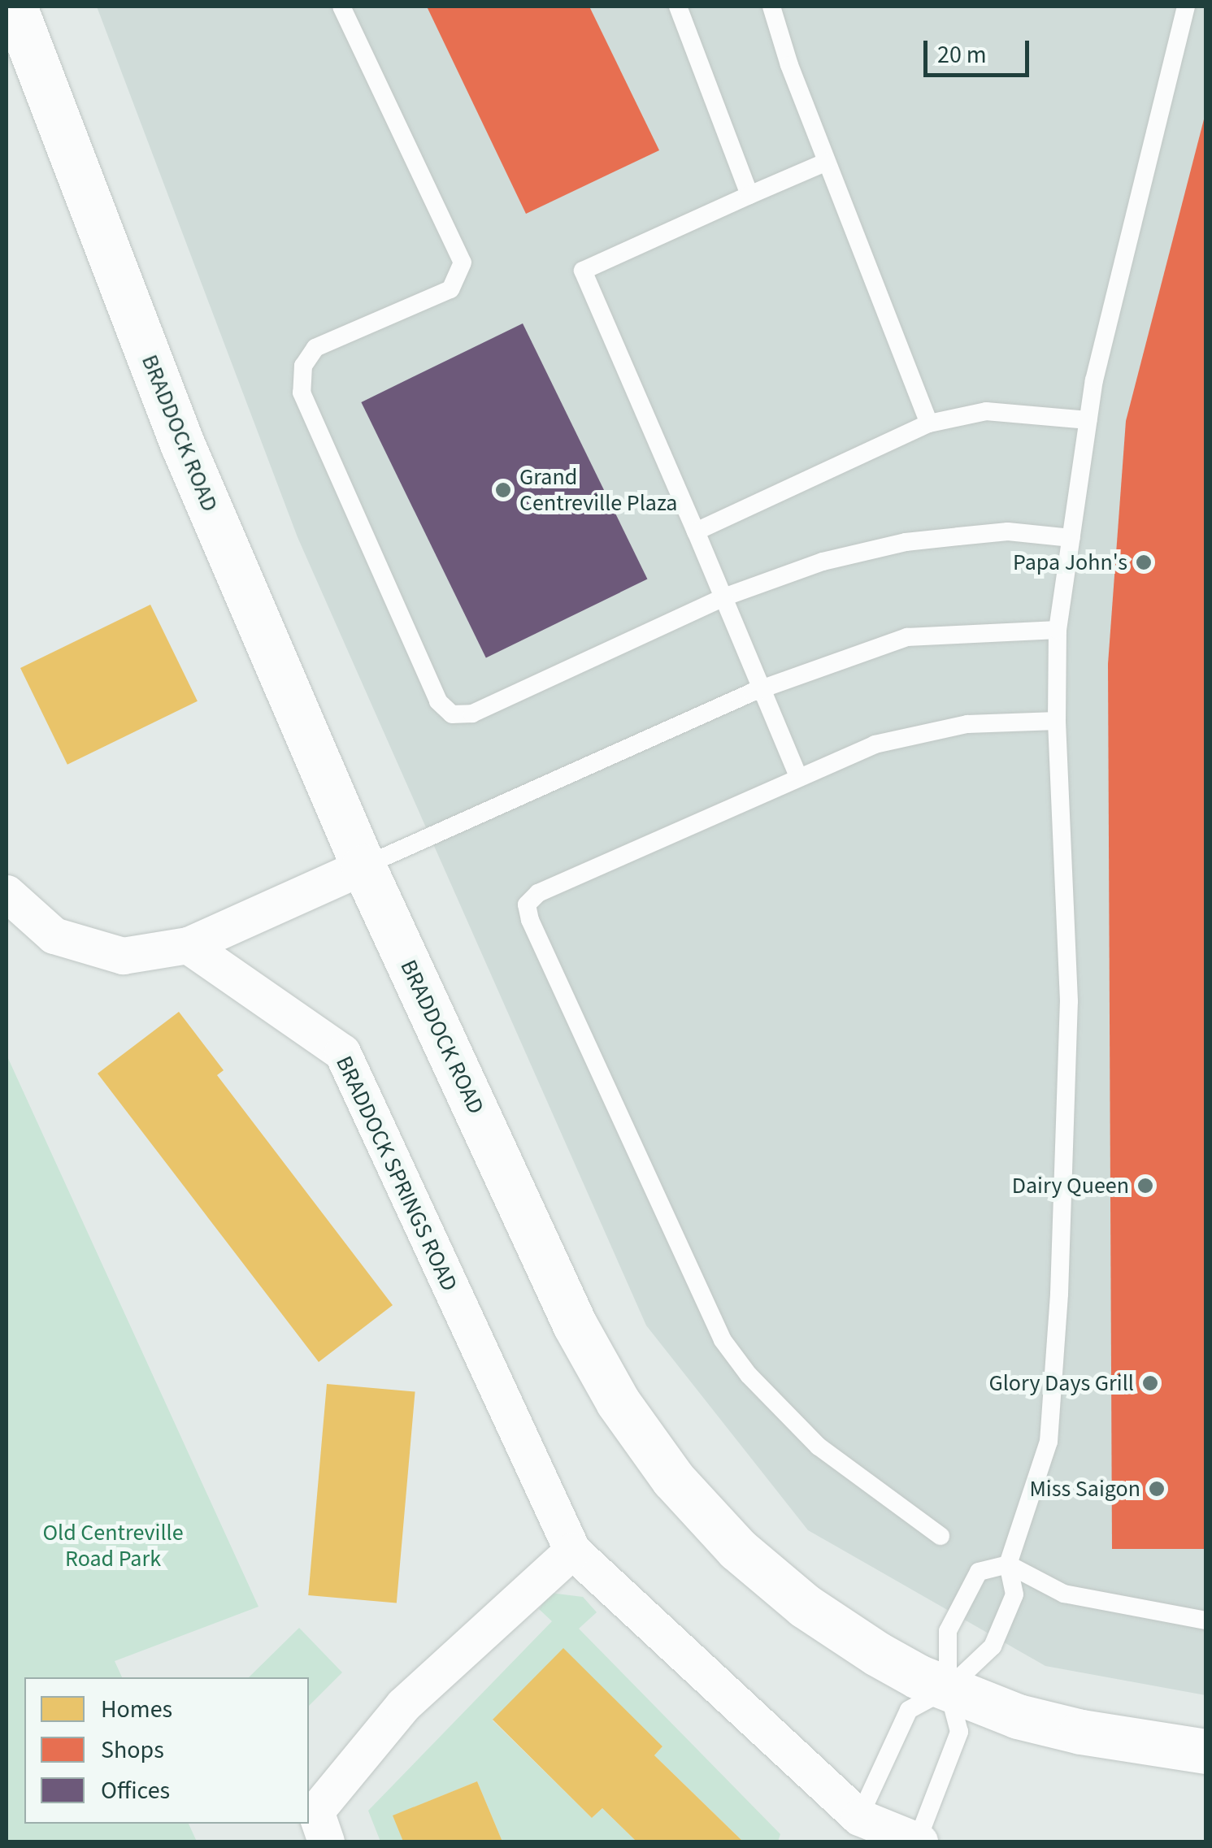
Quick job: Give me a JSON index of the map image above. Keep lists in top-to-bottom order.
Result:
{
  "streets": {
    "street": ["BRADDOCK ROAD", "BRADDOCK SPRINGS ROAD"]
  },
  "parks": ["Old Centreville Road Park"],
  "places": [
    "Grand Centreville Plaza",
    "Papa John's",
    "Dairy Queen",
    "Glory Days Grill",
    "Miss Saigon"
  ],
  "legend": ["Homes", "Shops", "Offices"],
  "scale_bar": "20 m"
}
